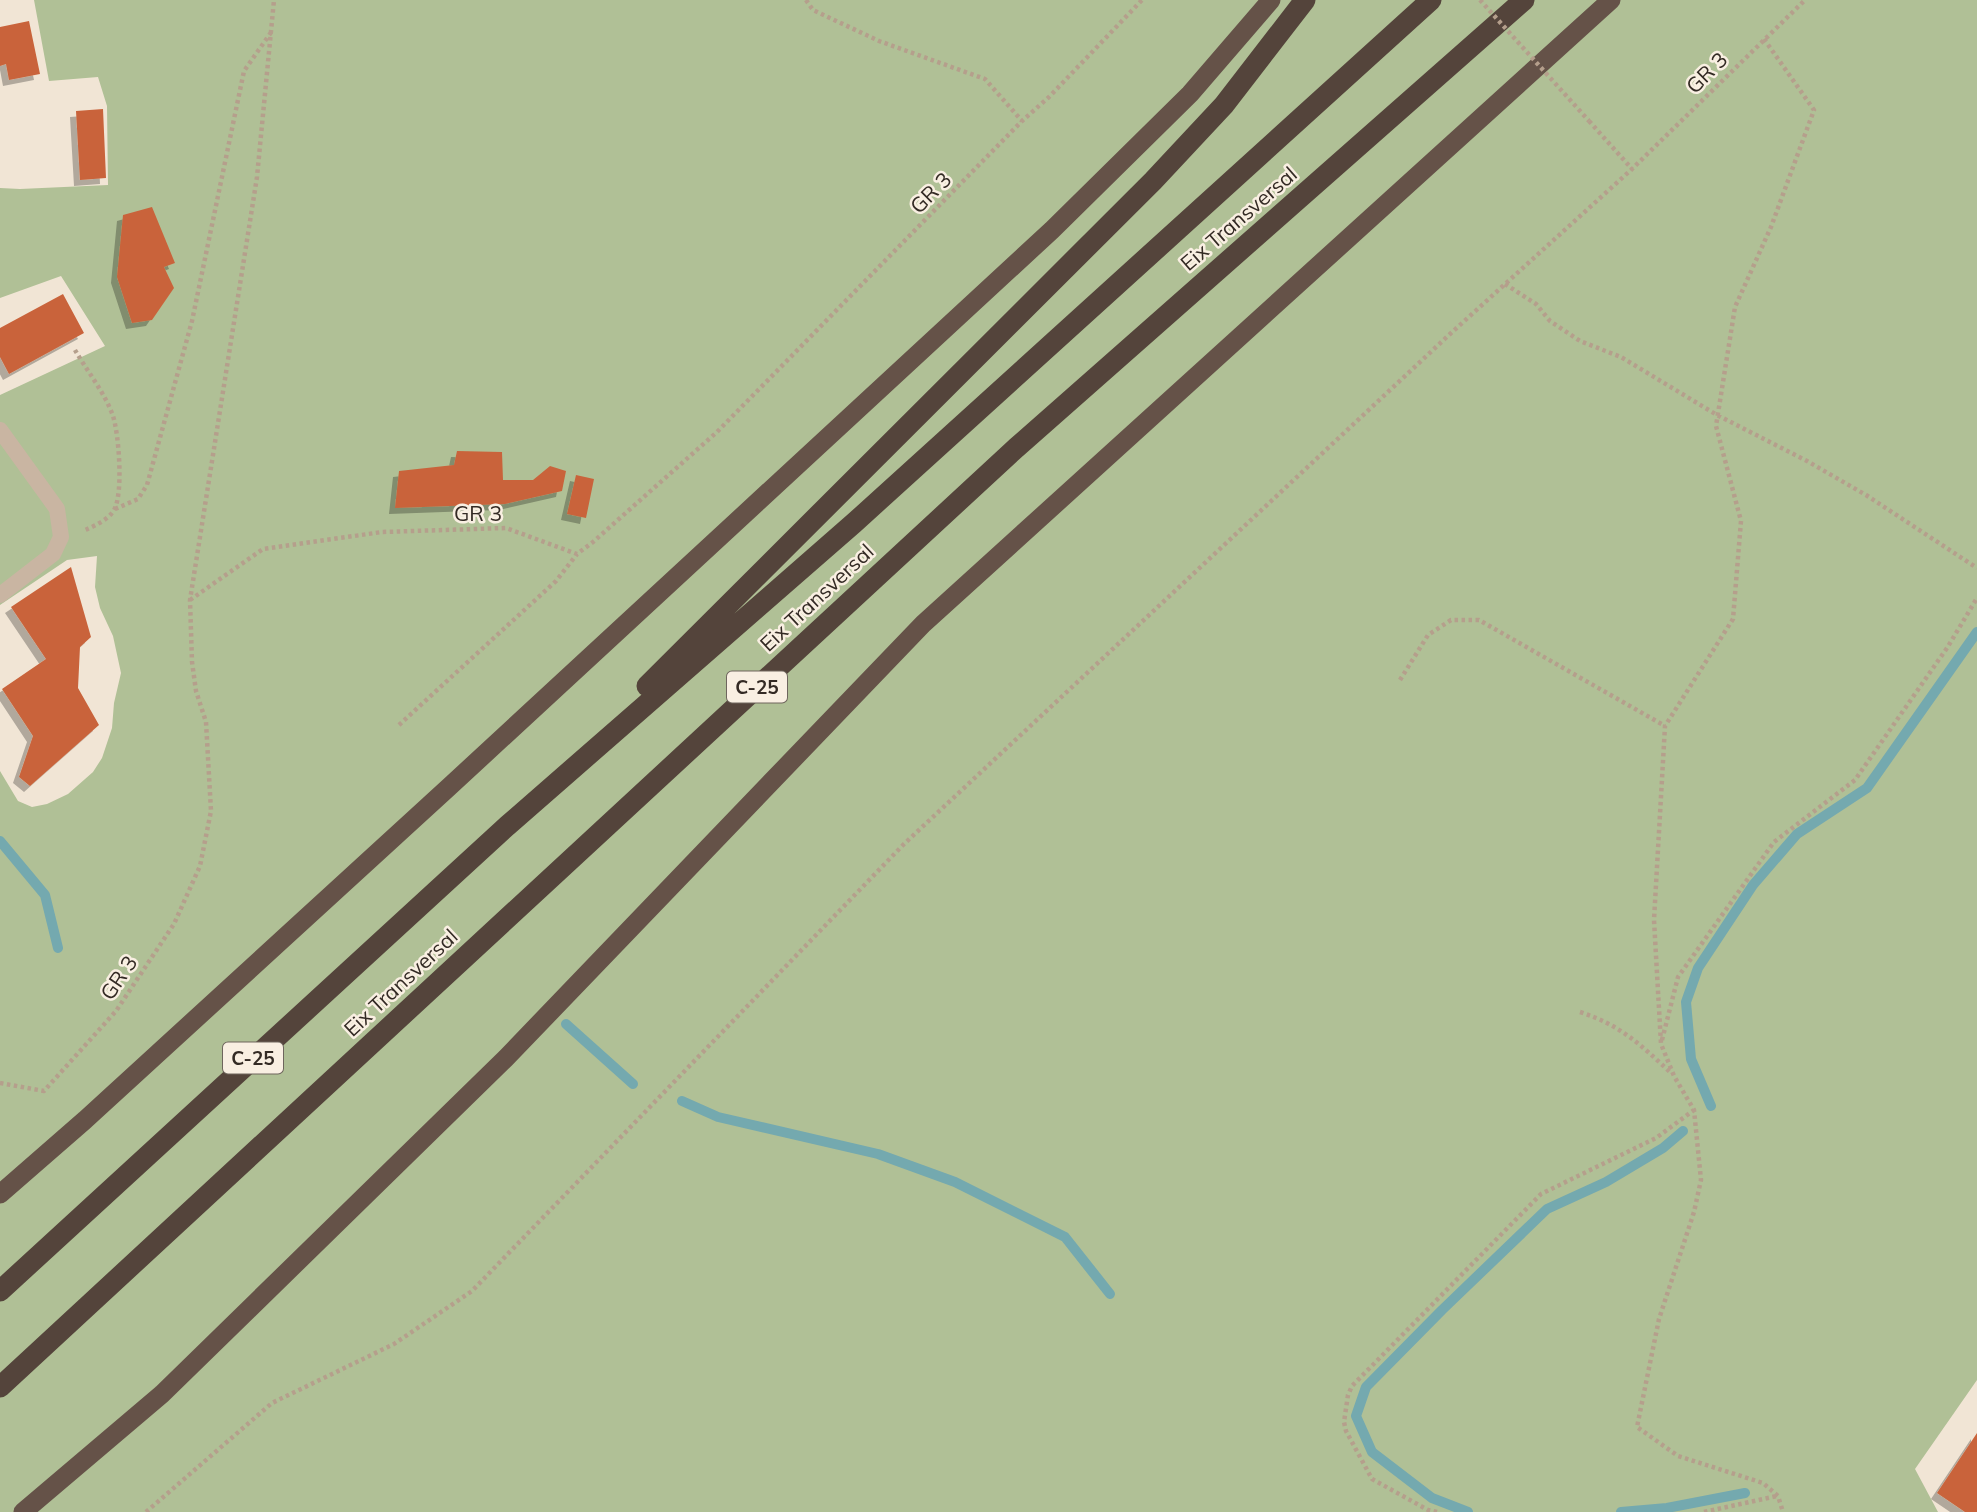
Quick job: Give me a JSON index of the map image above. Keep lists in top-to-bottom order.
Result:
{
  "streets": {
    "highway": ["Eix Transversal", "C-25"],
    "path": ["GR 3"]
  }
}
